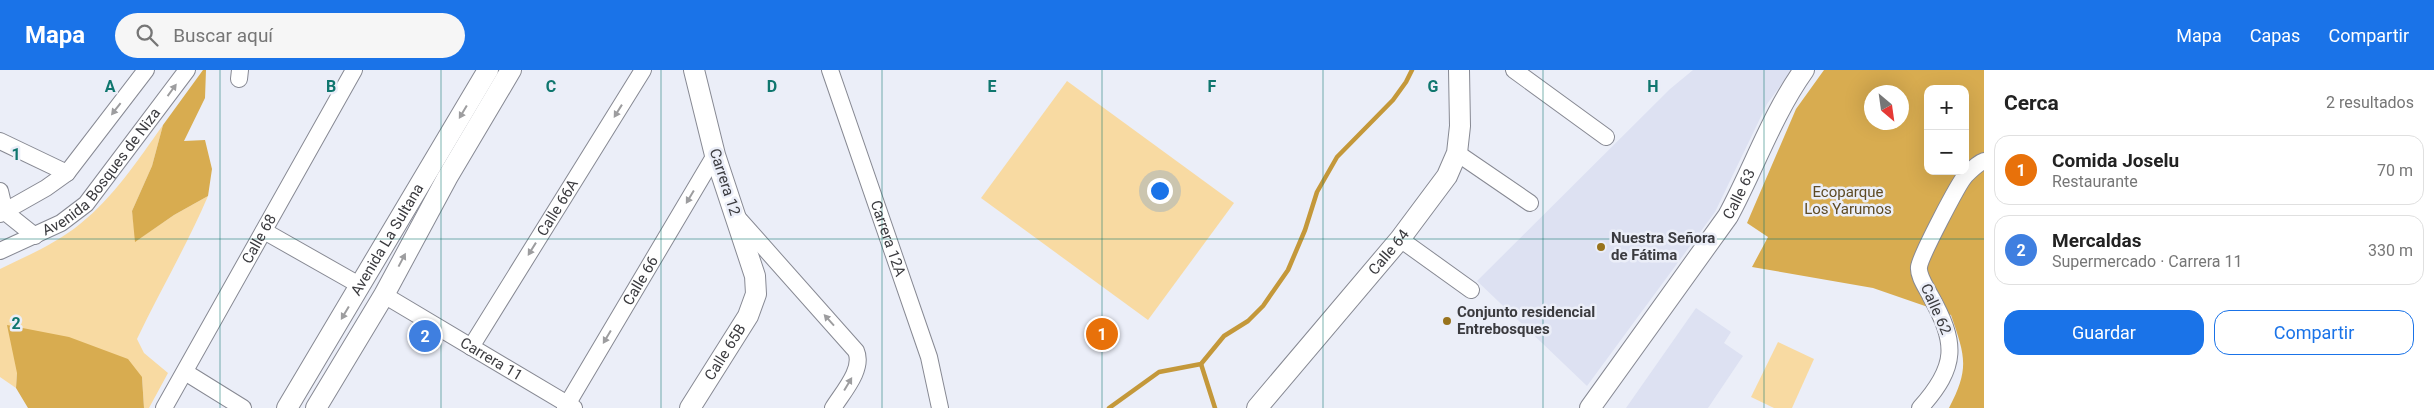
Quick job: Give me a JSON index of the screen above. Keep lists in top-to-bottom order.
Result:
{
  "streets": {
    "street": [
      "Avenida Bosques de Niza",
      "Carrera 12",
      "Calle 63",
      "Calle 66A",
      "Carrera 12A",
      "Calle 68",
      "Avenida La Sultana",
      "Calle 64",
      "Calle 66",
      "Calle 62",
      "Calle 65B",
      "Carrera 11"
    ]
  },
  "crossings": [
    ["Carrera 12", "Calle 66"],
    ["Carrera 12", "Calle 65B"],
    ["Calle 66A", "Carrera 11"],
    ["Avenida La Sultana", "Carrera 11"],
    ["Calle 66", "Carrera 11"]
  ],
  "one_way": ["Calle 66A", "Calle 66"],
  "parks": ["Ecoparque Los Yarumos"],
  "places": ["Nuestra Señora de Fátima", "Conjunto residencial Entrebosques"],
  "north": "bottom right",
  "page": {
    "header": "Mapa",
    "search": "Buscar aquí",
    "nav": ["Mapa", "Capas", "Compartir"],
    "heading": ["Cerca", "2 resultados"],
    "map_buttons": ["+", "−"],
    "list": [
      {
        "mark": "1",
        "name": "Comida Joselu",
        "note": "Restaurante",
        "value": "70 m"
      },
      {
        "mark": "2",
        "name": "Mercaldas",
        "note": "Supermercado · Carrera 11",
        "value": "330 m"
      }
    ],
    "buttons": ["Guardar", "Compartir"],
    "pins": ["1", "2"]
  },
  "grid": {
    "columns": [
      "A",
      "B",
      "C",
      "D",
      "E",
      "F",
      "G",
      "H"
    ],
    "rows": ["1", "2"]
  }
}
